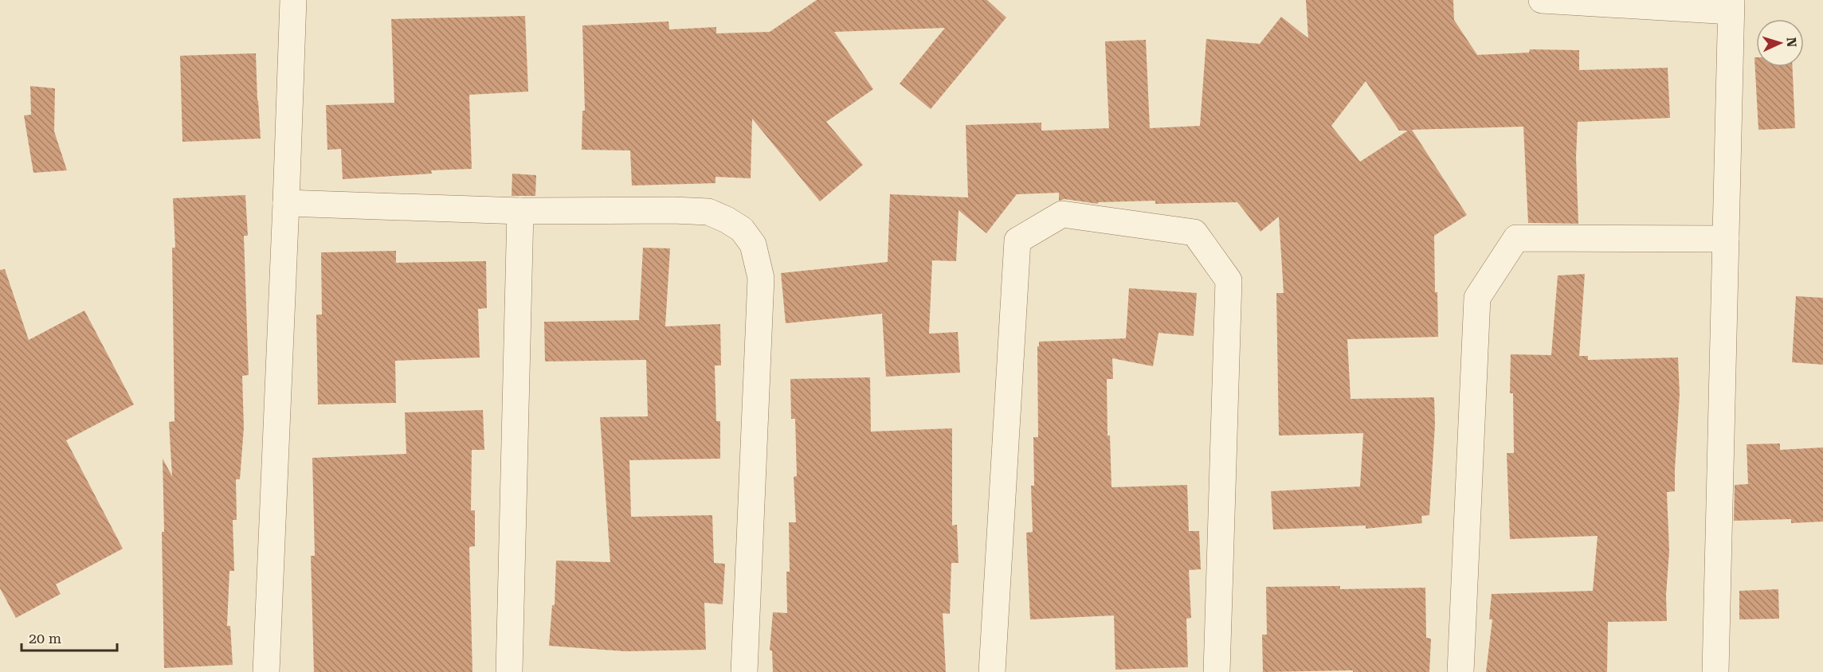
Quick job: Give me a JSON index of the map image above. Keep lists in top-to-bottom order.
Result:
{
  "scale_bar": "20 m",
  "north": "right"
}
